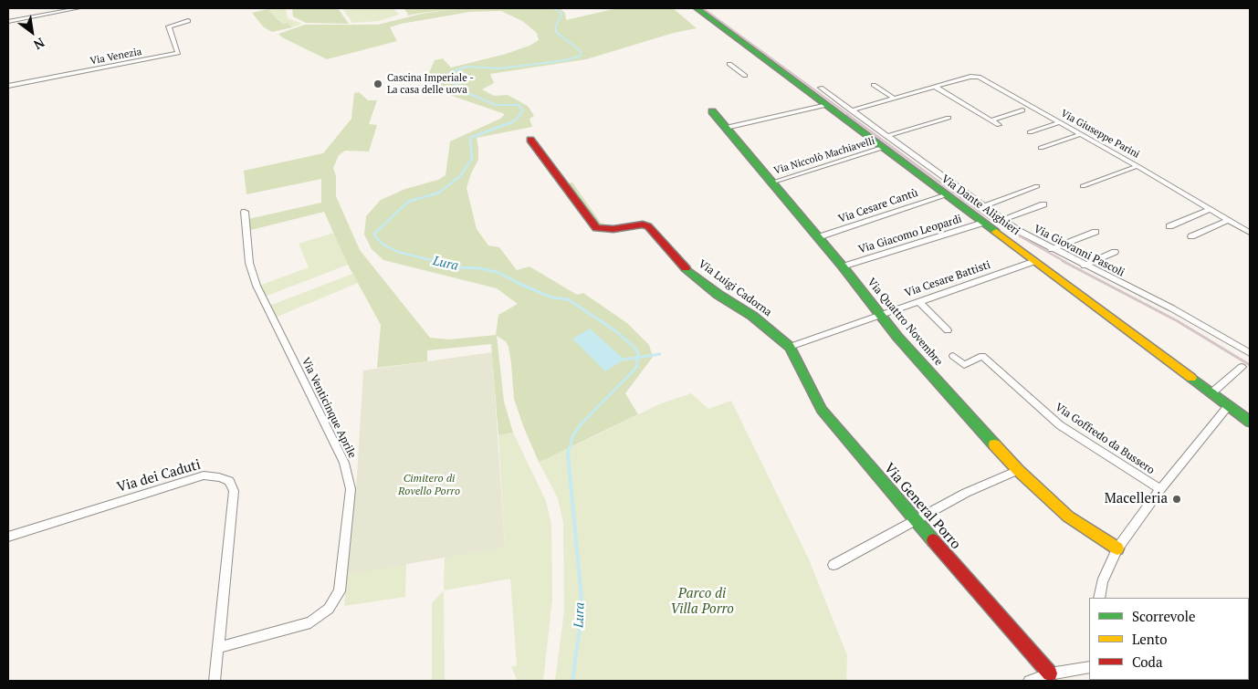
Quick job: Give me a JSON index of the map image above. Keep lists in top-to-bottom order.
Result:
{
  "streets": {
    "street": [
      "Via Venezia",
      "Via Giuseppe Parini",
      "Via Niccolò Machiavelli",
      "Via Dante Alighieri",
      "Via Cesare Cantù",
      "Via Giacomo Leopardi",
      "Via Giovanni Pascoli",
      "Via Cesare Battisti",
      "Via Luigi Cadorna",
      "Via Quattro Novembre",
      "Via Venticinque Aprile",
      "Via Goffredo da Bussero",
      "Via dei Caduti",
      "Via General Porro"
    ]
  },
  "crossings": [
    ["Via Giuseppe Parini", "Via Giovanni Pascoli"],
    ["Via Niccolò Machiavelli", "Via Dante Alighieri"],
    ["Via Niccolò Machiavelli", "Via Quattro Novembre"],
    ["Via Dante Alighieri", "Via Cesare Cantù"],
    ["Via Dante Alighieri", "Via Giacomo Leopardi"],
    ["Via Dante Alighieri", "Via Cesare Battisti"],
    ["Via Cesare Cantù", "Via Quattro Novembre"],
    ["Via Giacomo Leopardi", "Via Quattro Novembre"],
    ["Via Cesare Battisti", "Via Luigi Cadorna"],
    ["Via Cesare Battisti", "Via Quattro Novembre"],
    ["Via Cesare Battisti", "Via General Porro"],
    ["Via Luigi Cadorna", "Via General Porro"],
    ["Via Venticinque Aprile", "Via dei Caduti"]
  ],
  "water": ["Lura"],
  "parks": ["Cimitero di Rovello Porro", "Parco di Villa Porro"],
  "places": ["Cascina Imperiale - La casa delle uova", "Macelleria"],
  "legend": ["Scorrevole", "Lento", "Coda"],
  "north": "bottom right"
}
